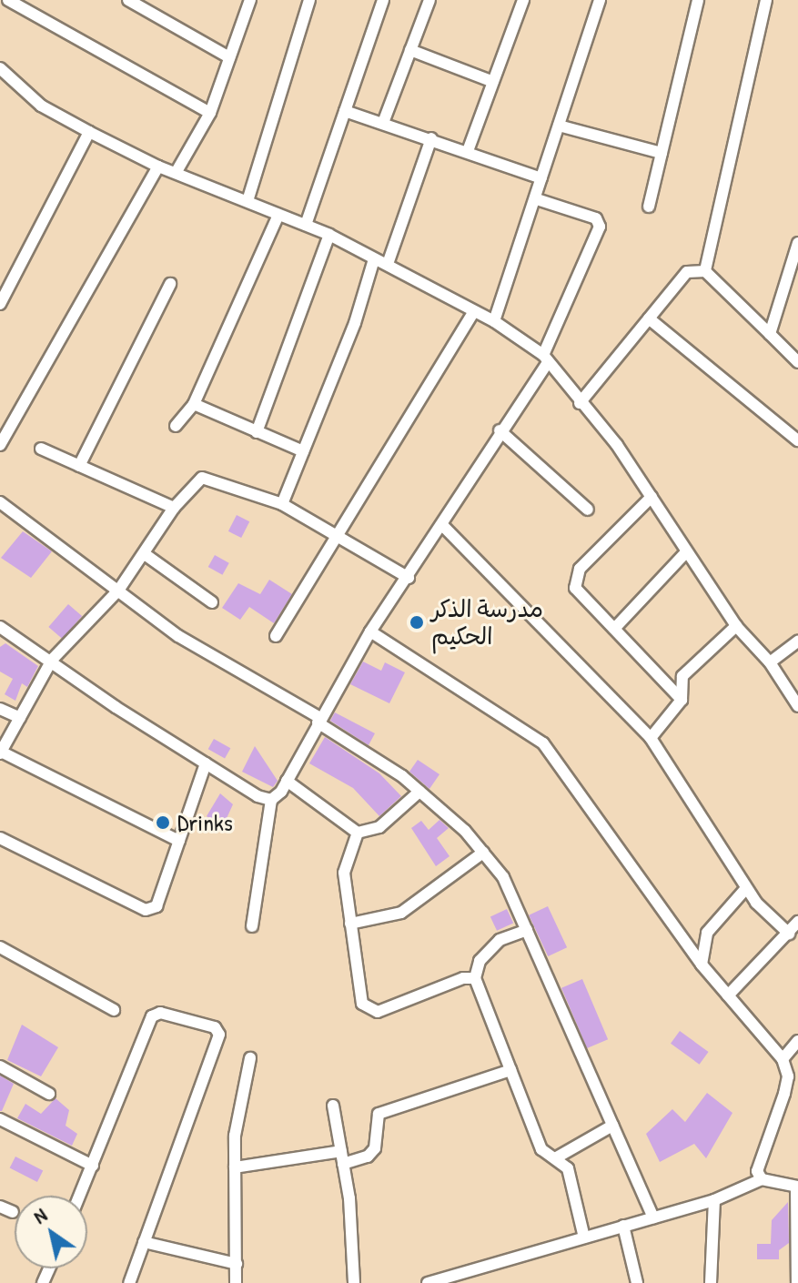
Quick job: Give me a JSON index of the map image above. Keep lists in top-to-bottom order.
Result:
{
  "places": ["مدرسة الذكر الحكيم", "Drinks"],
  "north": "top left"
}
